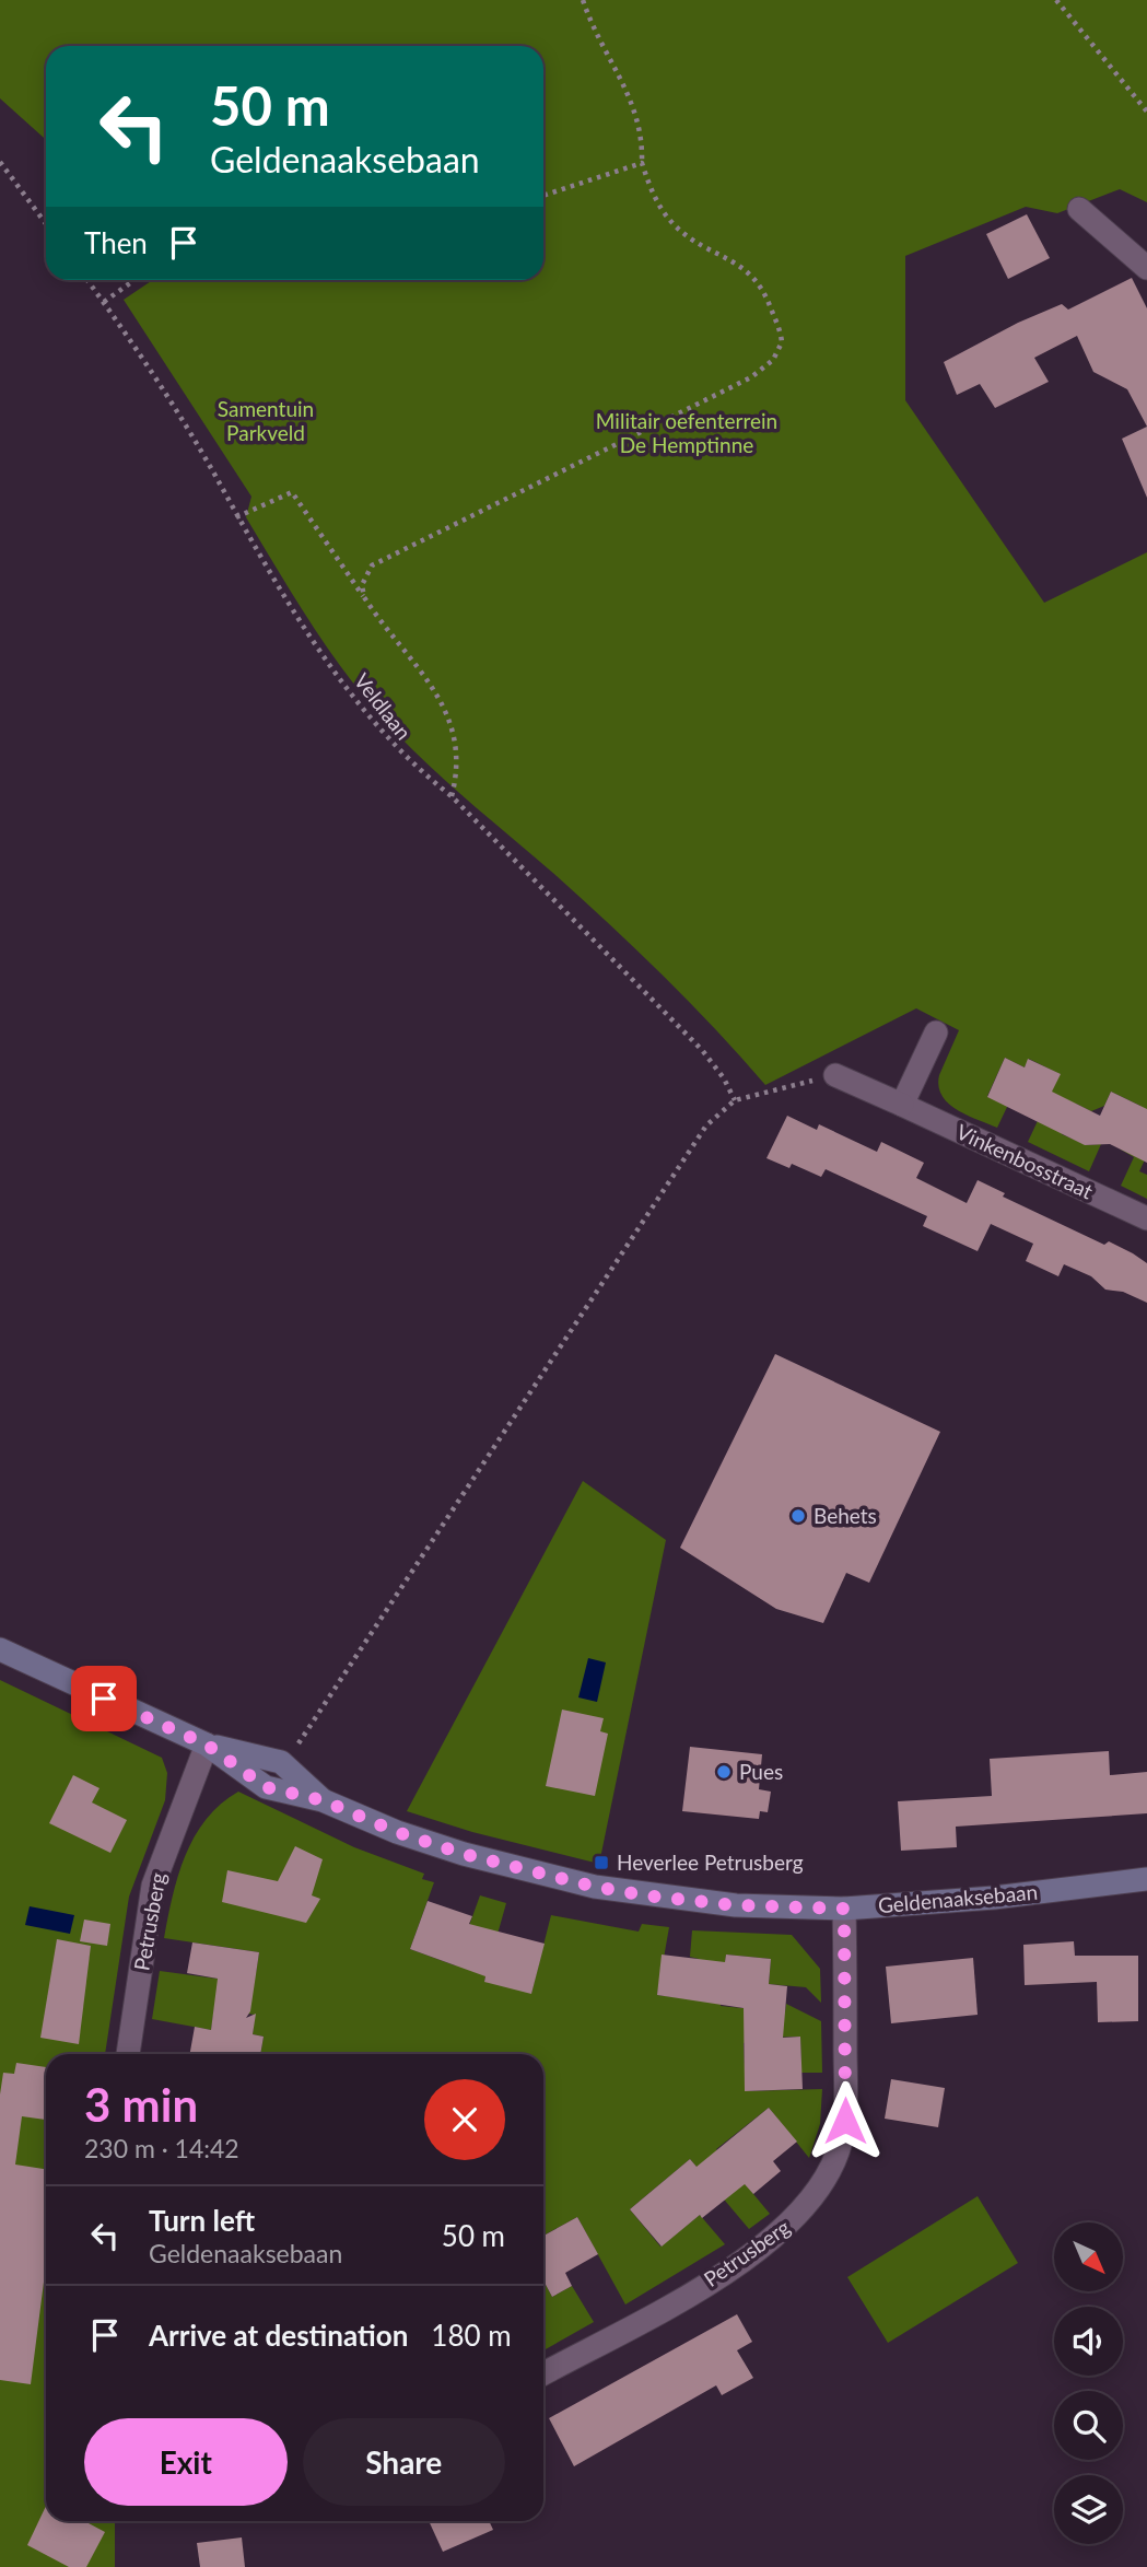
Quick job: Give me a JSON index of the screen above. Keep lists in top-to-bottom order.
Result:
{
  "streets": {
    "street": ["Vinkenbosstraat", "Geldenaaksebaan", "Petrusberg"],
    "path": ["Veldlaan"]
  },
  "crossings": [
    ["Geldenaaksebaan", "Petrusberg"]
  ],
  "parks": ["Samentuin Parkveld", "Militair oefenterrein De Hemptinne"],
  "places": {
    "other": ["Behets", "Pues"],
    "transit": ["Heverlee Petrusberg"]
  },
  "north": "bottom right",
  "page": {
    "turn": ["50 m", "Geldenaaksebaan"],
    "then": "Then",
    "heading": ["3 min", "230 m · 14:42"],
    "list": [
      {
        "name": "Turn left",
        "note": "Geldenaaksebaan",
        "value": "50 m"
      },
      {
        "name": "Arrive at destination",
        "value": "180 m"
      }
    ],
    "buttons": ["Exit", "Share"]
  }
}
